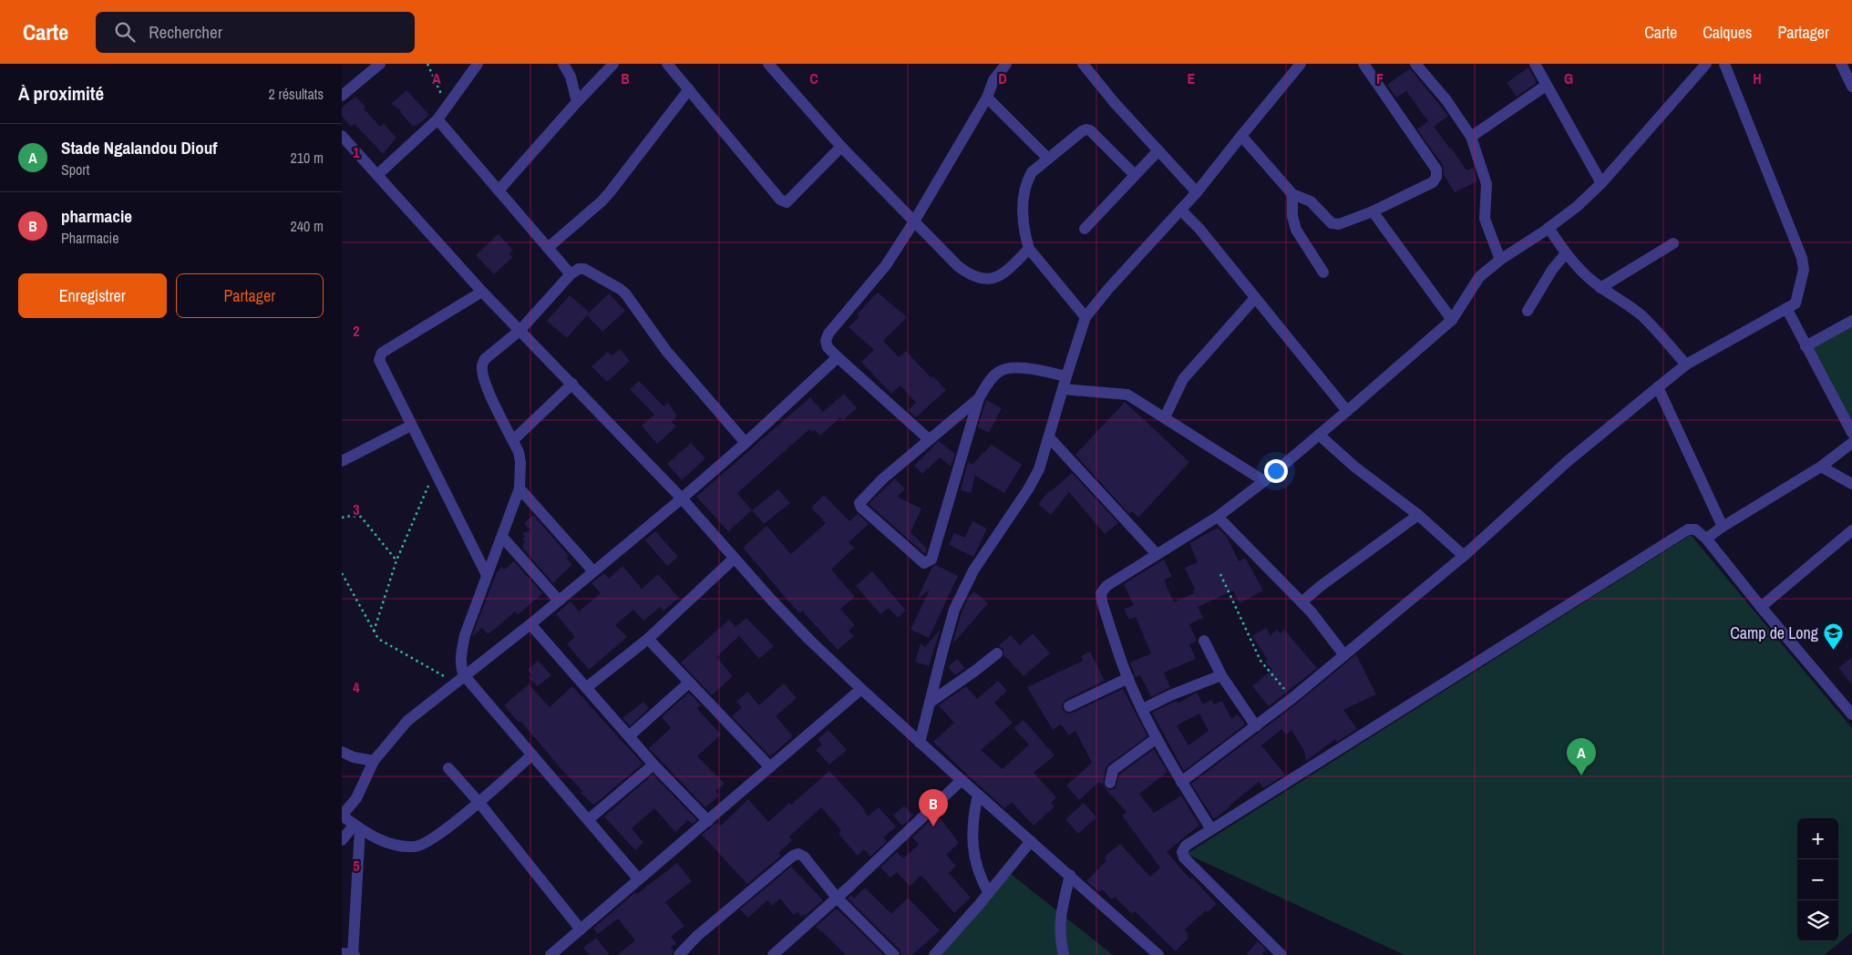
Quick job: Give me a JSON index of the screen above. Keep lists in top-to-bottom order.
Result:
{
  "places": {
    "school or university": ["Camp de Long"]
  },
  "page": {
    "header": "Carte",
    "search": "Rechercher",
    "nav": ["Carte", "Calques", "Partager"],
    "heading": ["À proximité", "2 résultats"],
    "list": [
      {
        "mark": "A",
        "name": "Stade Ngalandou Diouf",
        "note": "Sport",
        "value": "210 m"
      },
      {
        "mark": "B",
        "name": "pharmacie",
        "note": "Pharmacie",
        "value": "240 m"
      }
    ],
    "buttons": ["Enregistrer", "Partager"],
    "pins": ["A", "B"],
    "map_buttons": ["+", "−"]
  },
  "grid": {
    "columns": [
      "A",
      "B",
      "C",
      "D",
      "E",
      "F",
      "G",
      "H"
    ],
    "rows": [
      "1",
      "2",
      "3",
      "4",
      "5"
    ]
  }
}
